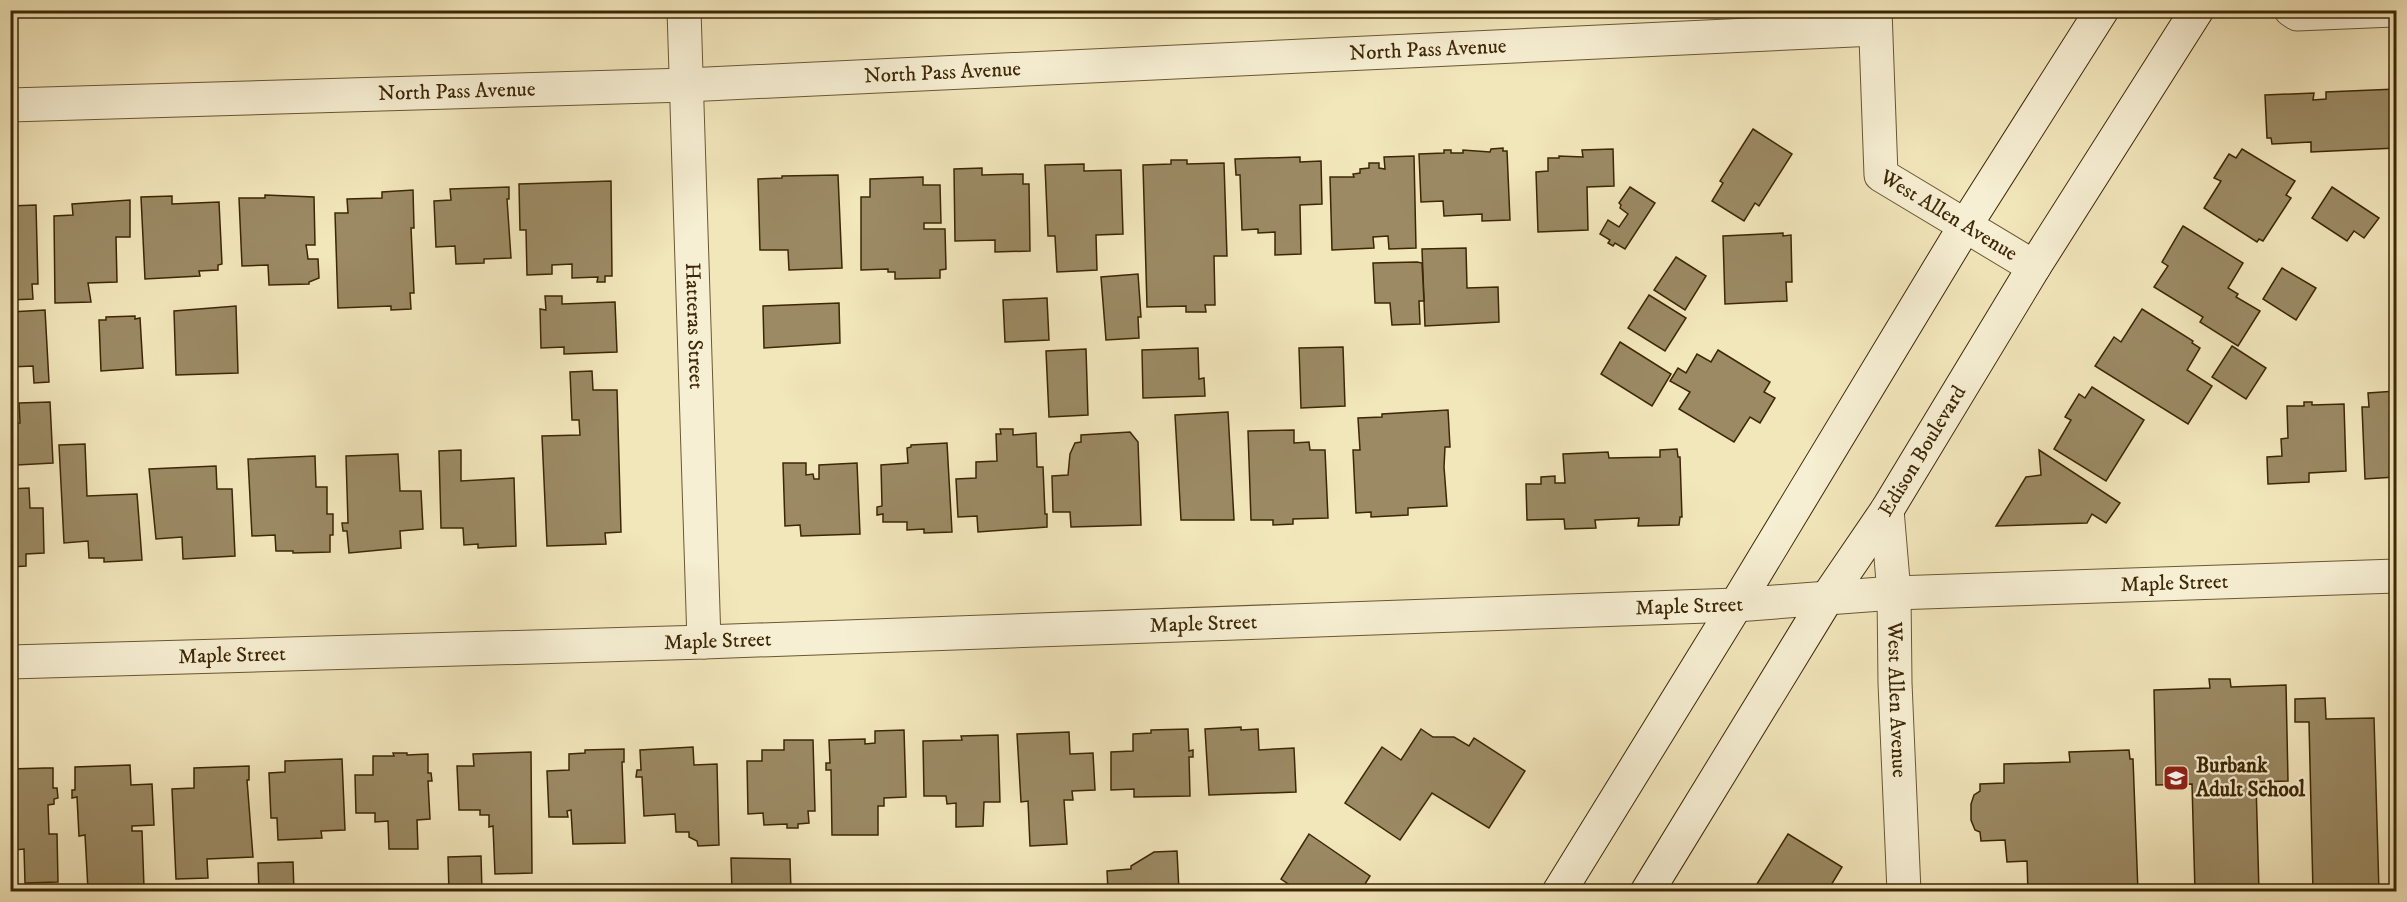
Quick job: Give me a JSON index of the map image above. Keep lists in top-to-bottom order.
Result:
{
  "streets": {
    "street": [
      "North Pass Avenue",
      "West Allen Avenue",
      "Hatteras Street",
      "Edison Boulevard",
      "Maple Street"
    ]
  },
  "crossings": [
    ["North Pass Avenue", "West Allen Avenue"],
    ["North Pass Avenue", "Hatteras Street"],
    ["West Allen Avenue", "Edison Boulevard"],
    ["West Allen Avenue", "Maple Street"],
    ["Hatteras Street", "Maple Street"],
    ["Edison Boulevard", "Maple Street"]
  ],
  "places": {
    "school or university": ["Burbank Adult School"]
  }
}
